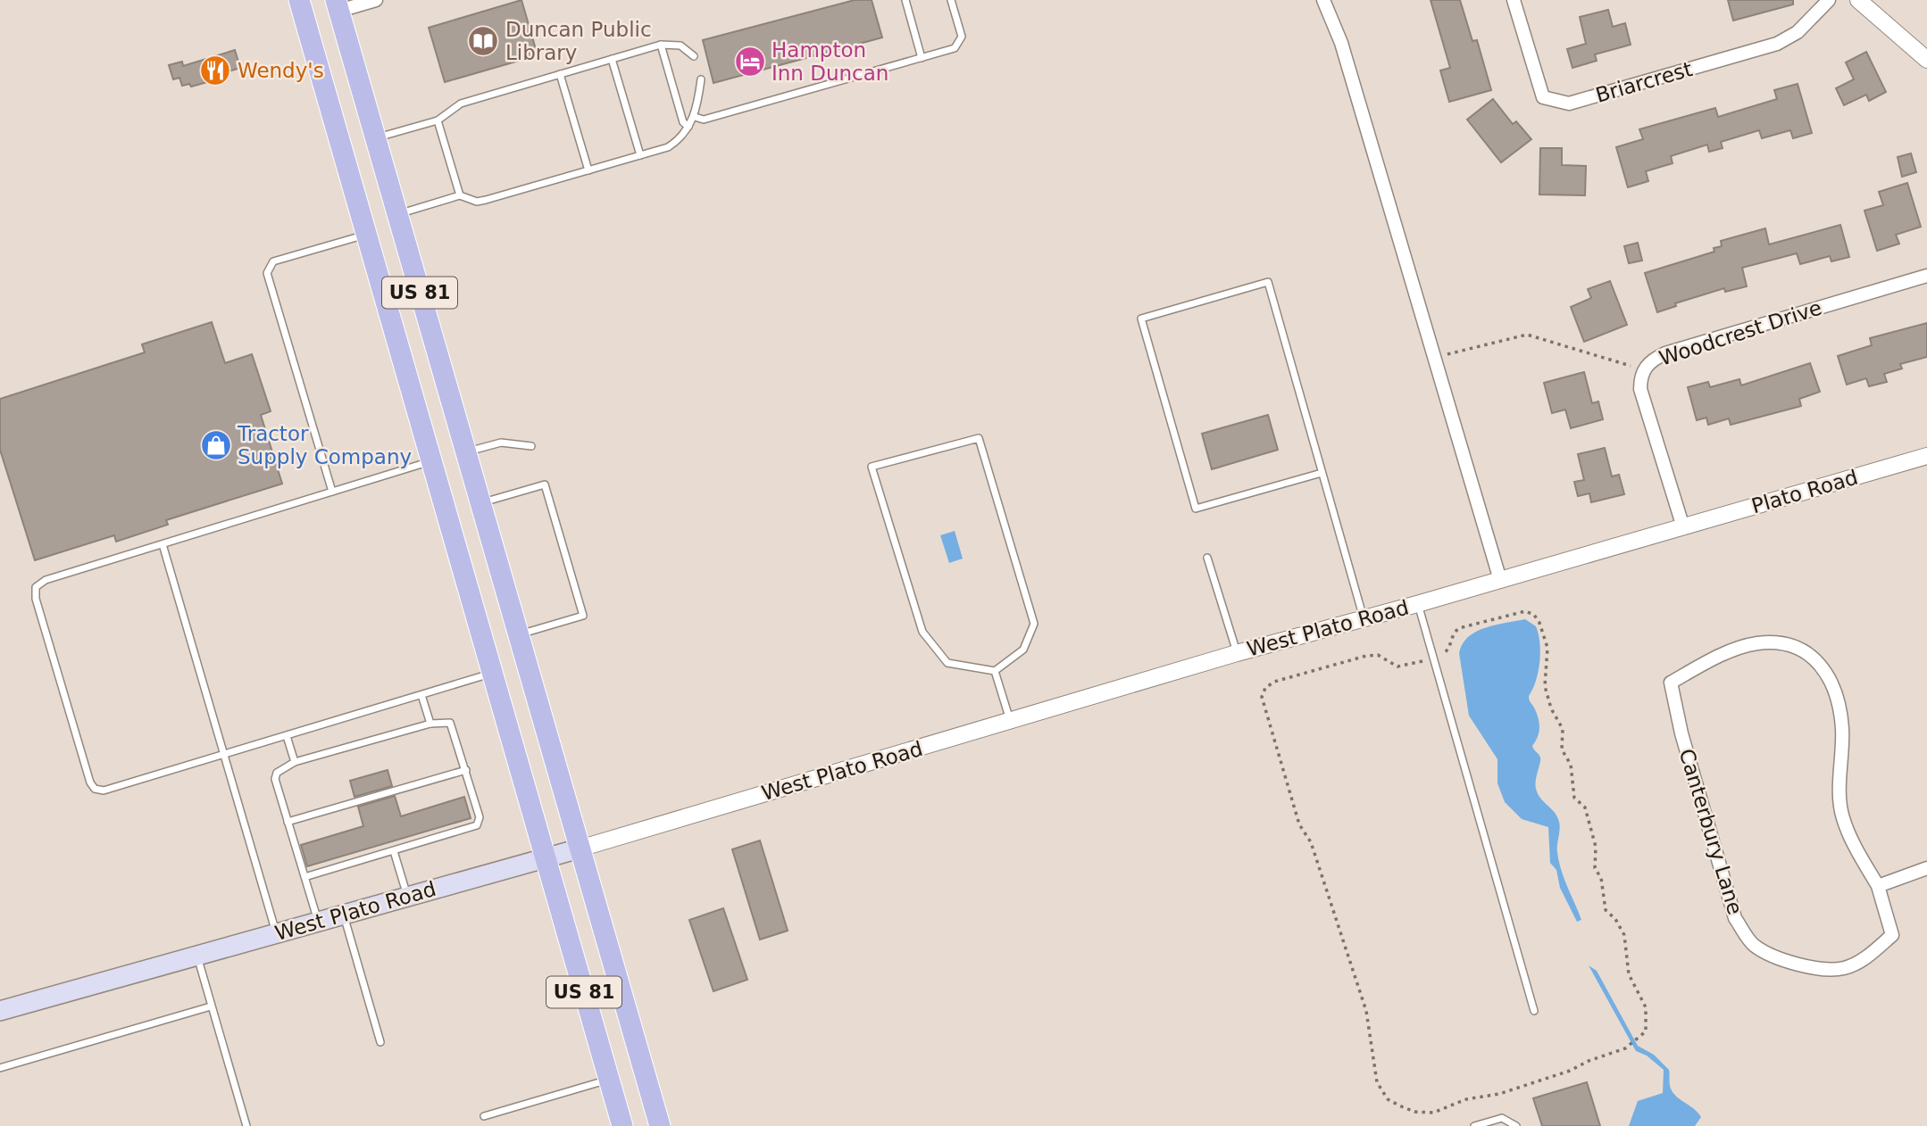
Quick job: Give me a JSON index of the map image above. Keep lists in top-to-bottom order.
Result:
{
  "streets": {
    "main road": ["US 81", "West Plato Road"],
    "street": [
      "Briarcrest",
      "Woodcrest Drive",
      "Plato Road",
      "Canterbury Lane"
    ]
  },
  "crossings": [
    ["US 81", "West Plato Road"],
    ["Woodcrest Drive", "Plato Road"],
    ["Woodcrest Drive", "West Plato Road"],
    ["Plato Road", "West Plato Road"]
  ],
  "places": {
    "library": ["Duncan Public Library"],
    "hotel": ["Hampton Inn Duncan"],
    "restaurant": ["Wendy's"],
    "shop": ["Tractor Supply Company"]
  }
}
